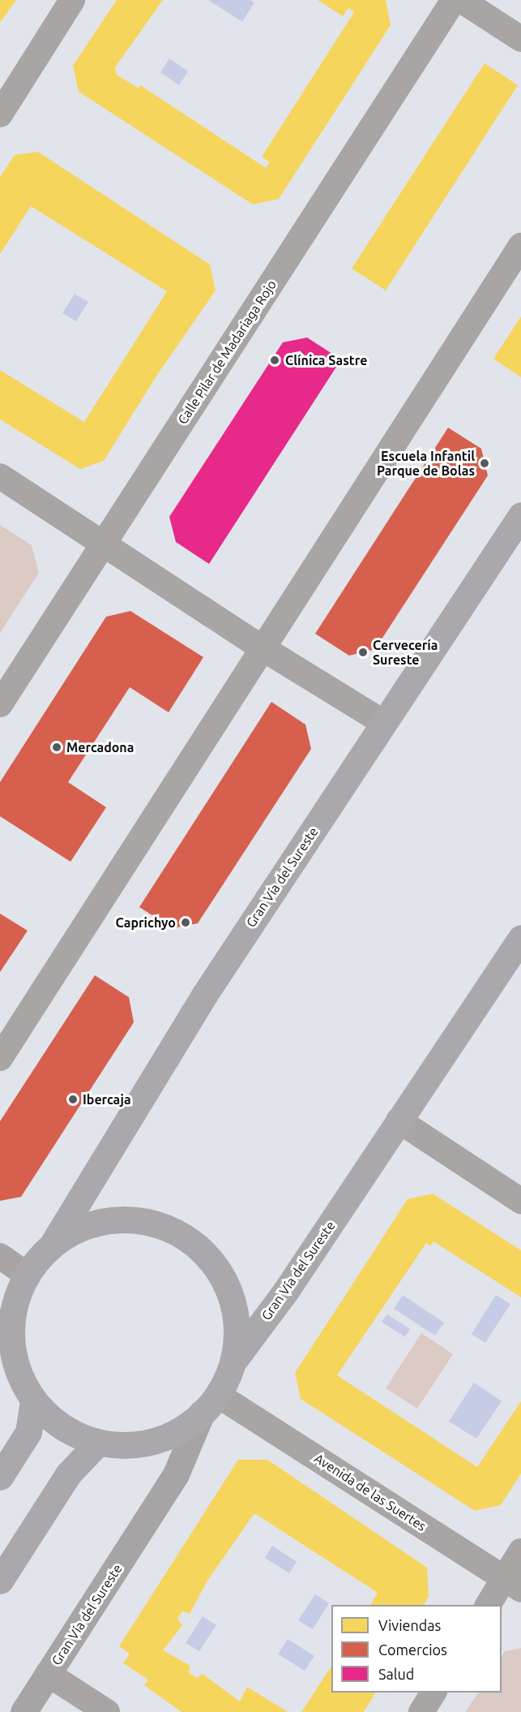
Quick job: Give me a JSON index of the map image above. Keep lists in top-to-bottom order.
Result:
{
  "streets": {
    "main road": ["Gran Vía del Sureste"],
    "street": ["Calle Pilar de Madariaga Rojo", "Avenida de las Suertes"]
  },
  "crossings": [
    ["Gran Vía del Sureste", "Avenida de las Suertes"]
  ],
  "places": [
    "Clínica Sastre",
    "Escuela Infantil Parque de Bolas",
    "Cervecería Sureste",
    "Mercadona",
    "Caprichyo",
    "Ibercaja"
  ],
  "legend": ["Viviendas", "Comercios", "Salud"]
}
